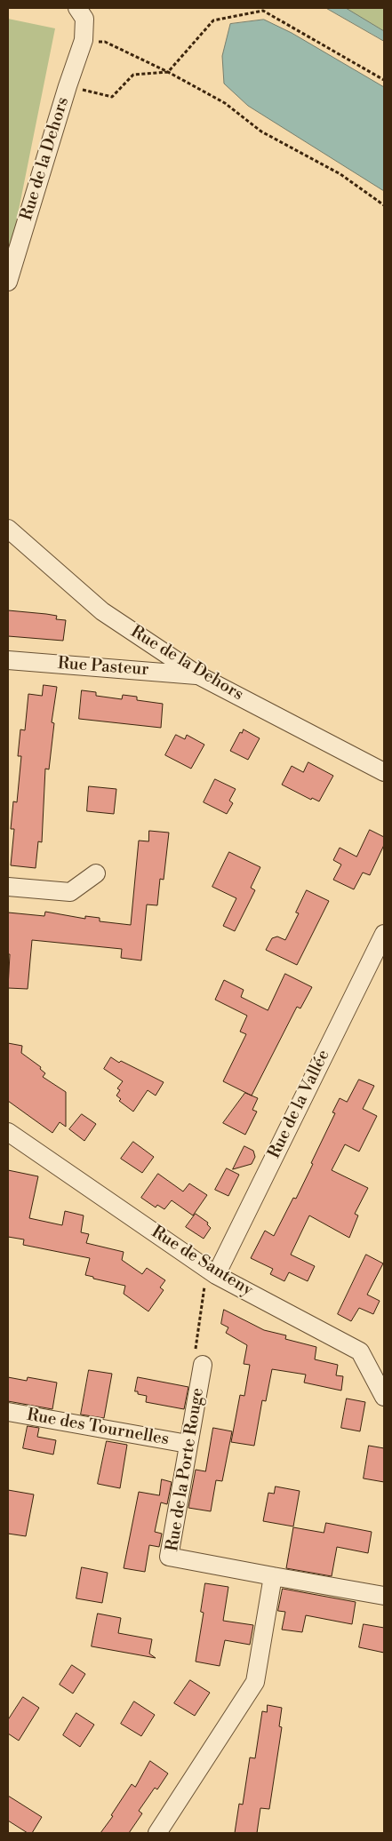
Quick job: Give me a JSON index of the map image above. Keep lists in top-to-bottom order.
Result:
{
  "streets": {
    "street": [
      "Rue de la Dehors",
      "Rue Pasteur",
      "Rue de la Vallée",
      "Rue de Santeny",
      "Rue des Tournelles",
      "Rue de la Porte Rouge"
    ]
  },
  "crossings": [
    ["Rue de la Dehors", "Rue Pasteur"],
    ["Rue de la Vallée", "Rue de Santeny"],
    ["Rue des Tournelles", "Rue de la Porte Rouge"]
  ]
}
